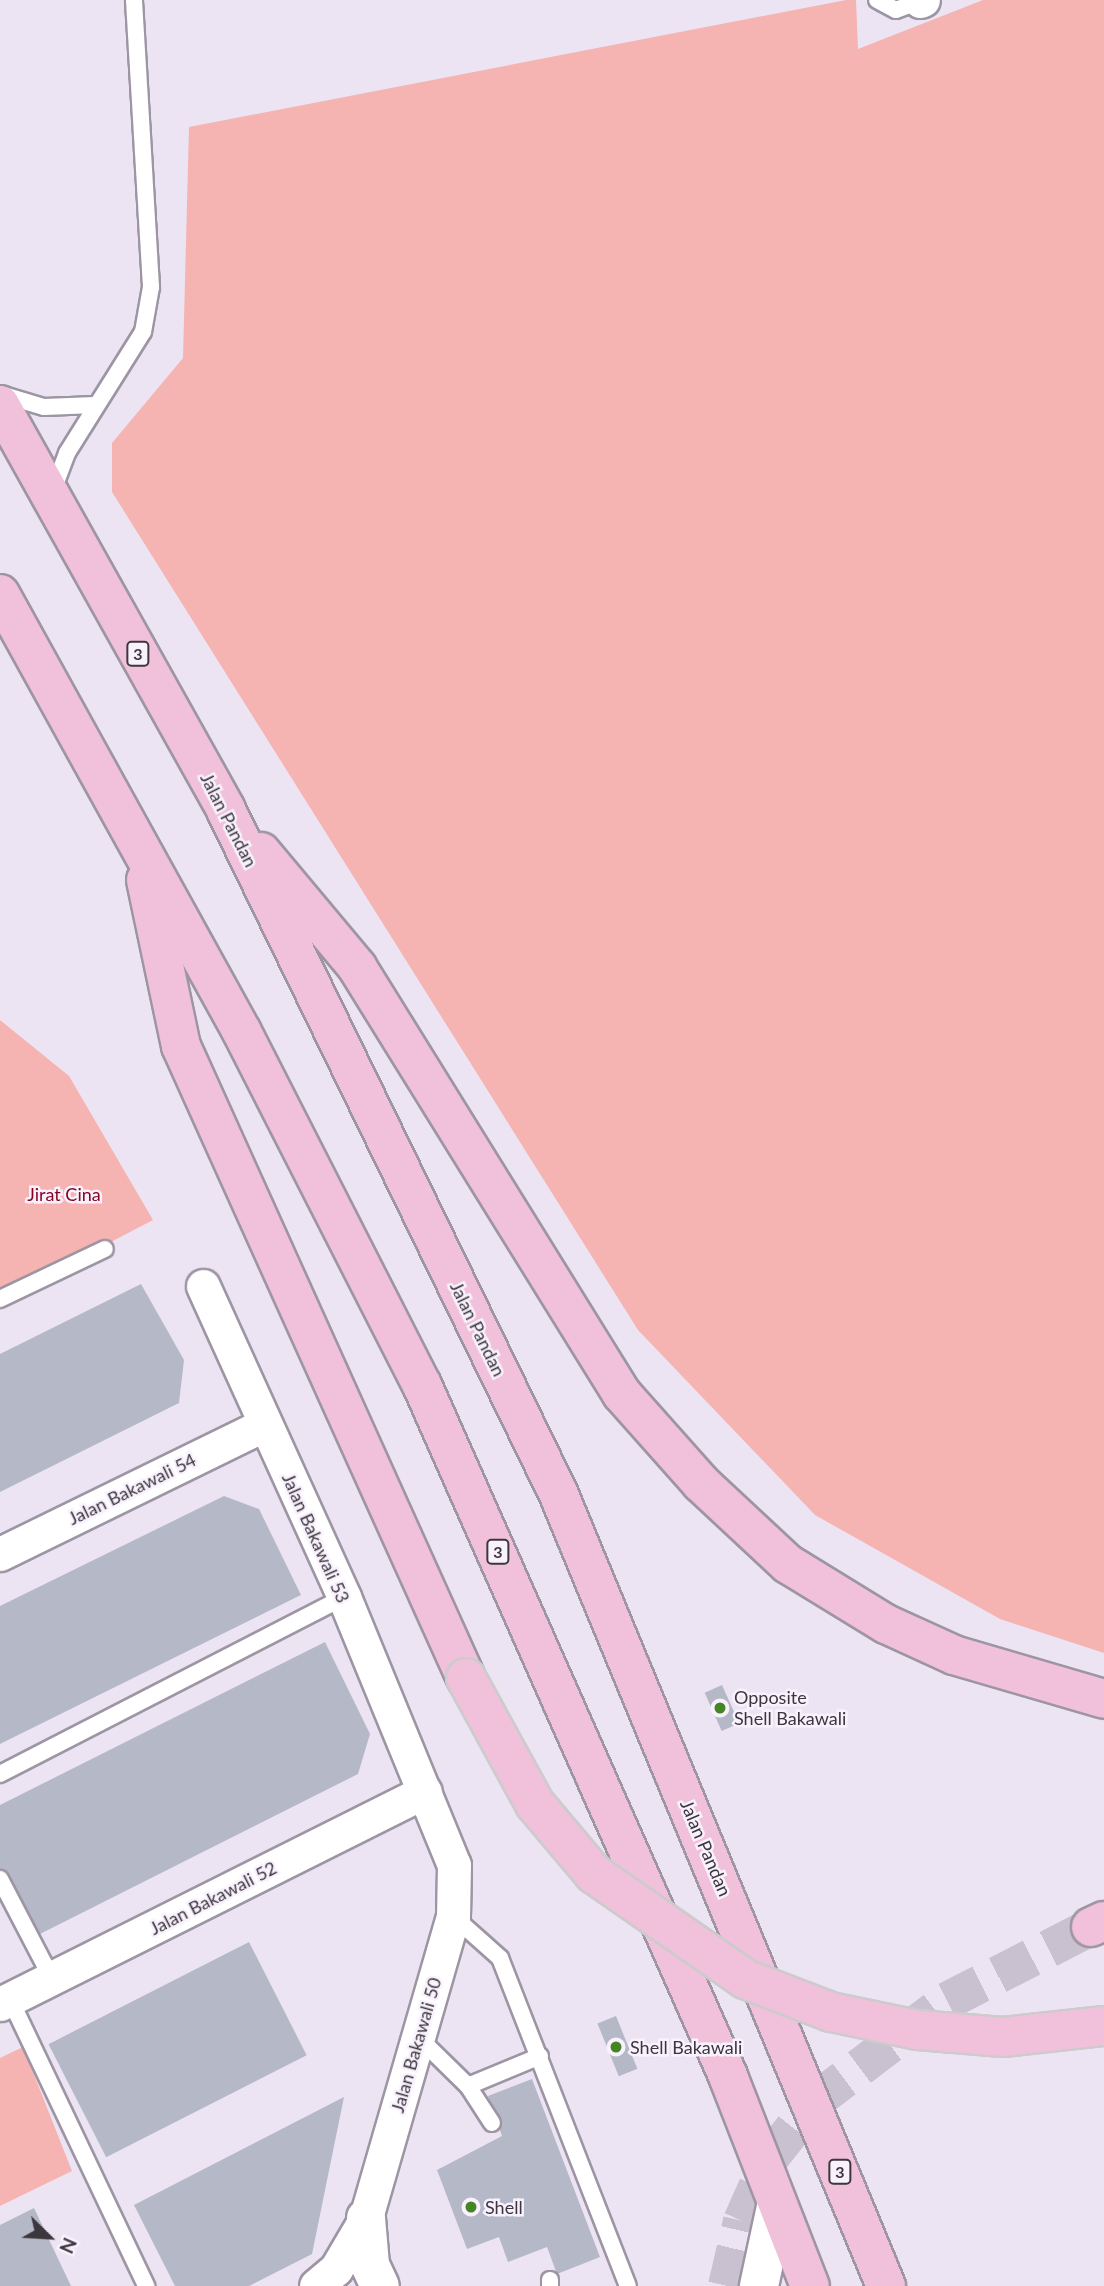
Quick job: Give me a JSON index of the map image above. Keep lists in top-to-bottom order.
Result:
{
  "streets": {
    "highway": ["3", "Jalan Pandan"],
    "street": [
      "Jalan Bakawali 54",
      "Jalan Bakawali 53",
      "Jalan Bakawali 52",
      "Jalan Bakawali 50"
    ]
  },
  "crossings": [
    ["Jalan Bakawali 54", "Jalan Bakawali 53"],
    ["Jalan Bakawali 53", "Jalan Bakawali 52"],
    ["Jalan Bakawali 53", "Jalan Bakawali 50"],
    ["Jalan Bakawali 52", "Jalan Bakawali 50"]
  ],
  "parks": ["Jirat Cina"],
  "places": ["Opposite Shell Bakawali", "Shell Bakawali", "Shell"],
  "north": "bottom right"
}
